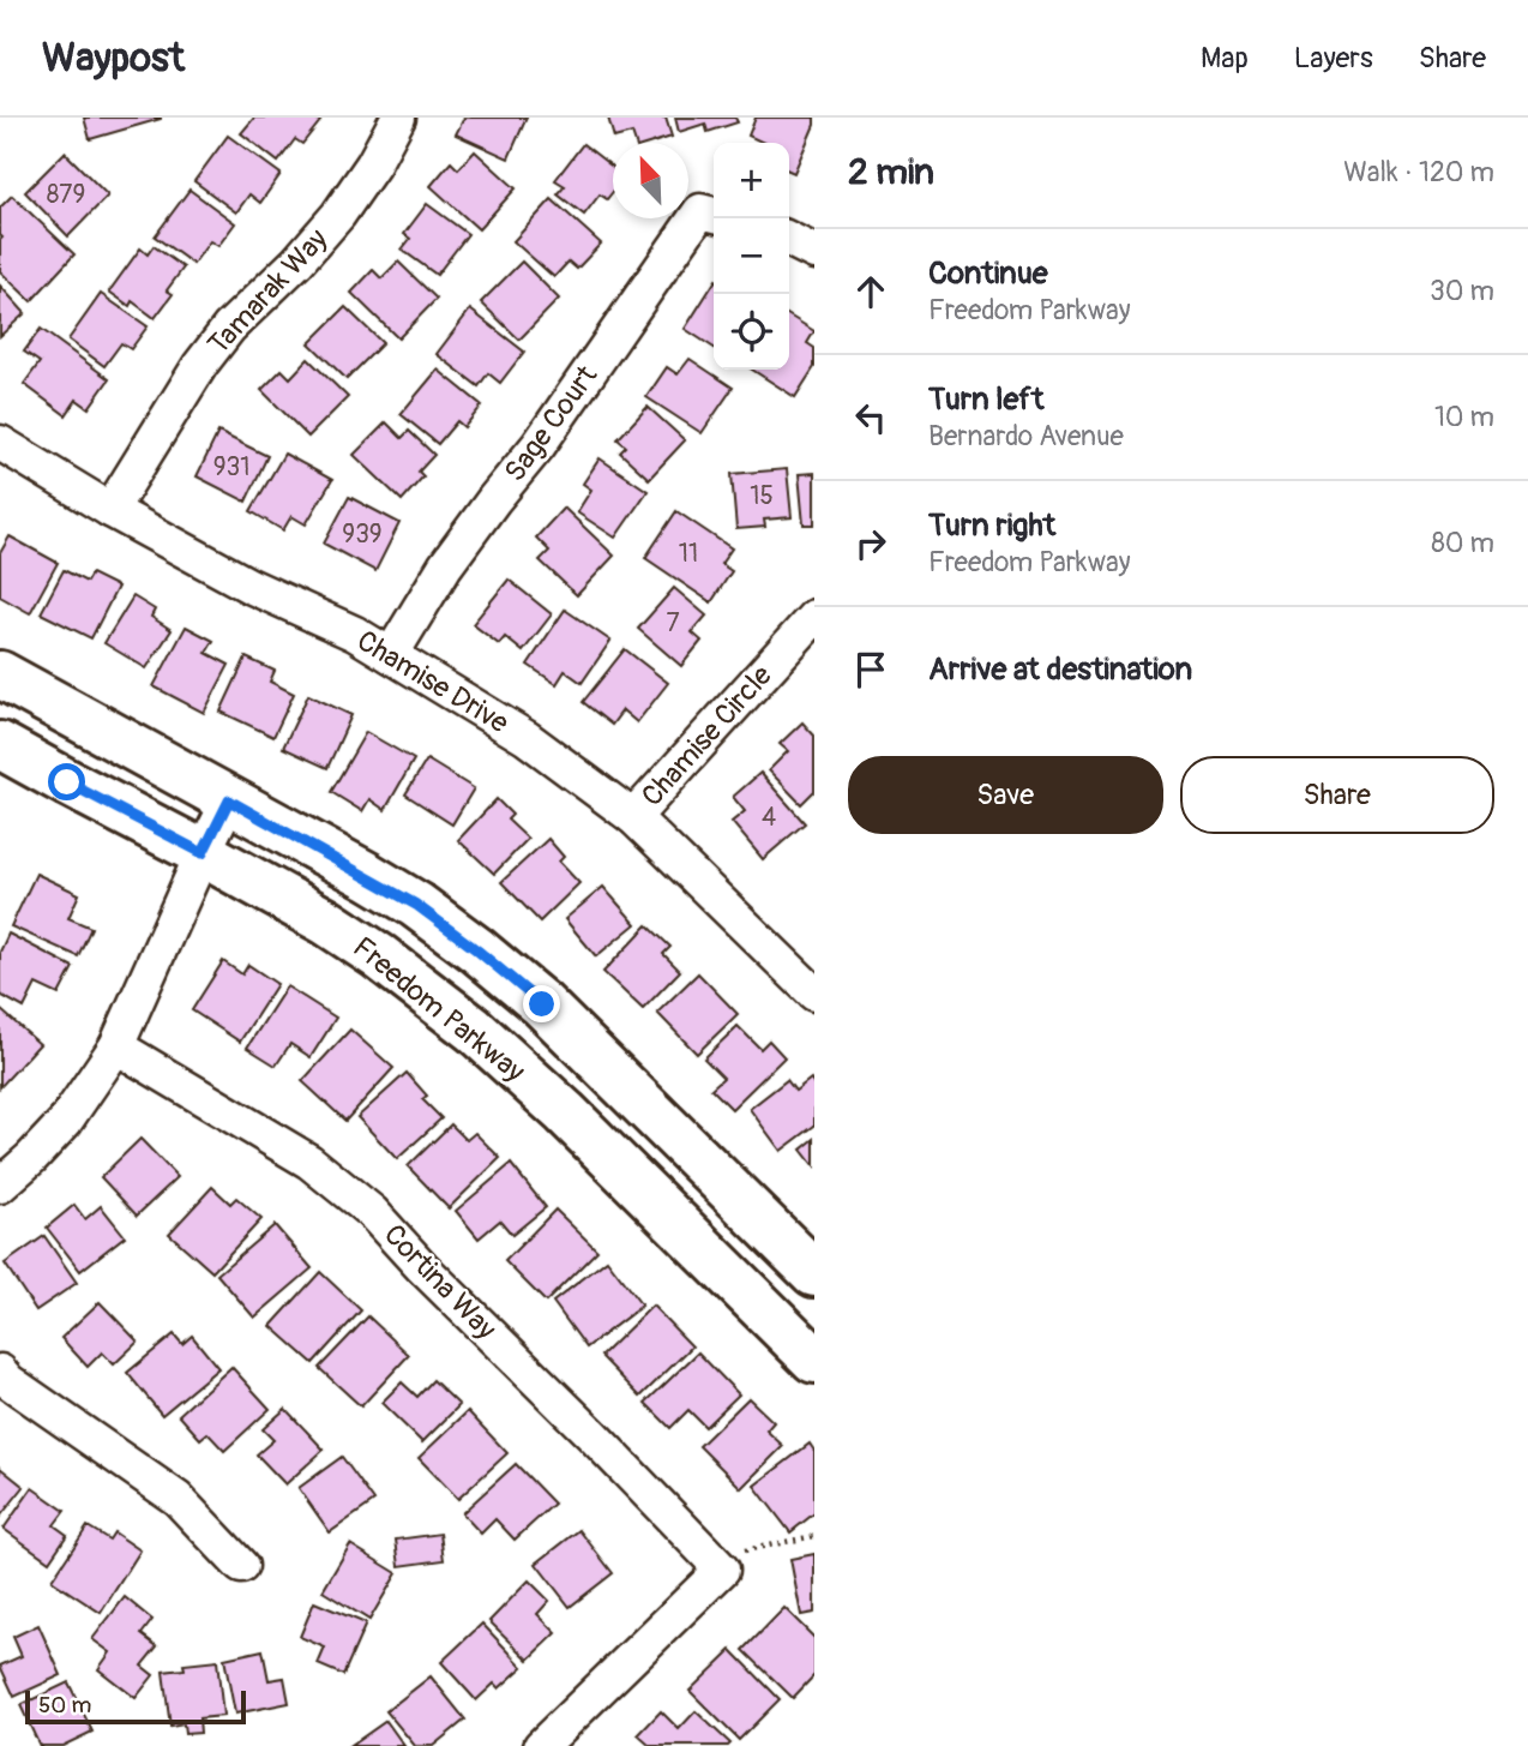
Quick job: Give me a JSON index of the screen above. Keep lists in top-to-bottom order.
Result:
{
  "streets": {
    "main road": ["Freedom Parkway"],
    "street": [
      "Tamarak Way",
      "Sage Court",
      "Chamise Drive",
      "Chamise Circle",
      "Cortina Way"
    ]
  },
  "crossings": [
    ["Tamarak Way", "Chamise Drive"],
    ["Sage Court", "Chamise Drive"],
    ["Chamise Drive", "Chamise Circle"]
  ],
  "house_numbers": [
    "879",
    "931",
    "15",
    "939",
    "11",
    "7",
    "4"
  ],
  "scale_bar": "50 m",
  "north": "top left",
  "page": {
    "header": "Waypost",
    "nav": ["Map", "Layers", "Share"],
    "heading": ["2 min", "Walk · 120 m"],
    "map_buttons": ["+", "−"],
    "list": [
      ["Continue", "Freedom Parkway", "30 m"],
      ["Turn left", "Bernardo Avenue", "10 m"],
      ["Turn right", "Freedom Parkway", "80 m"],
      "Arrive at destination"
    ],
    "buttons": ["Save", "Share"],
    "scale": "50 m"
  }
}
